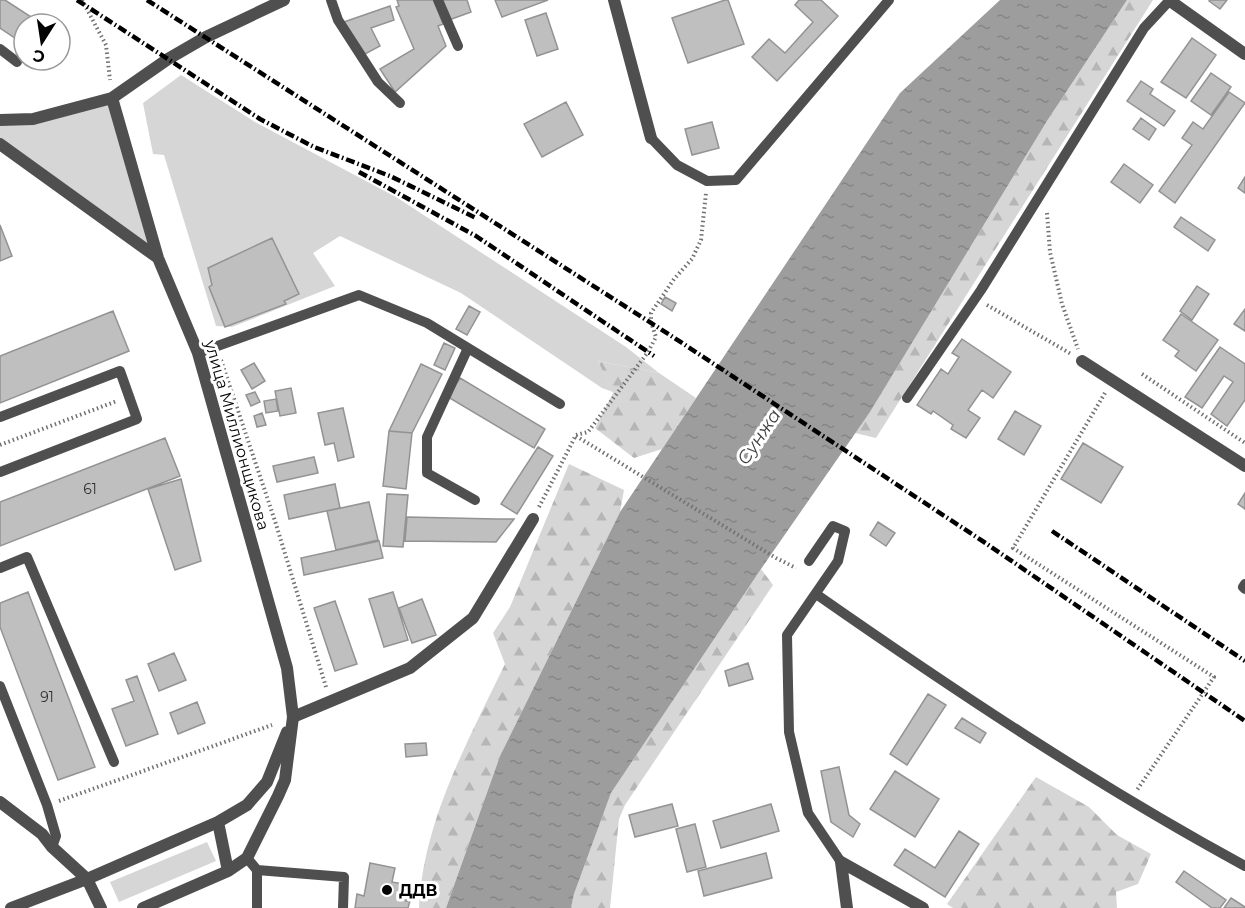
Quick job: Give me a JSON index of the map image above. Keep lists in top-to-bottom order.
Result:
{
  "streets": {
    "street": ["улица Миллионщикова"]
  },
  "water": ["Сунжа"],
  "places": ["ДДВ"],
  "house_numbers": ["61", "91"],
  "north": "bottom"
}
